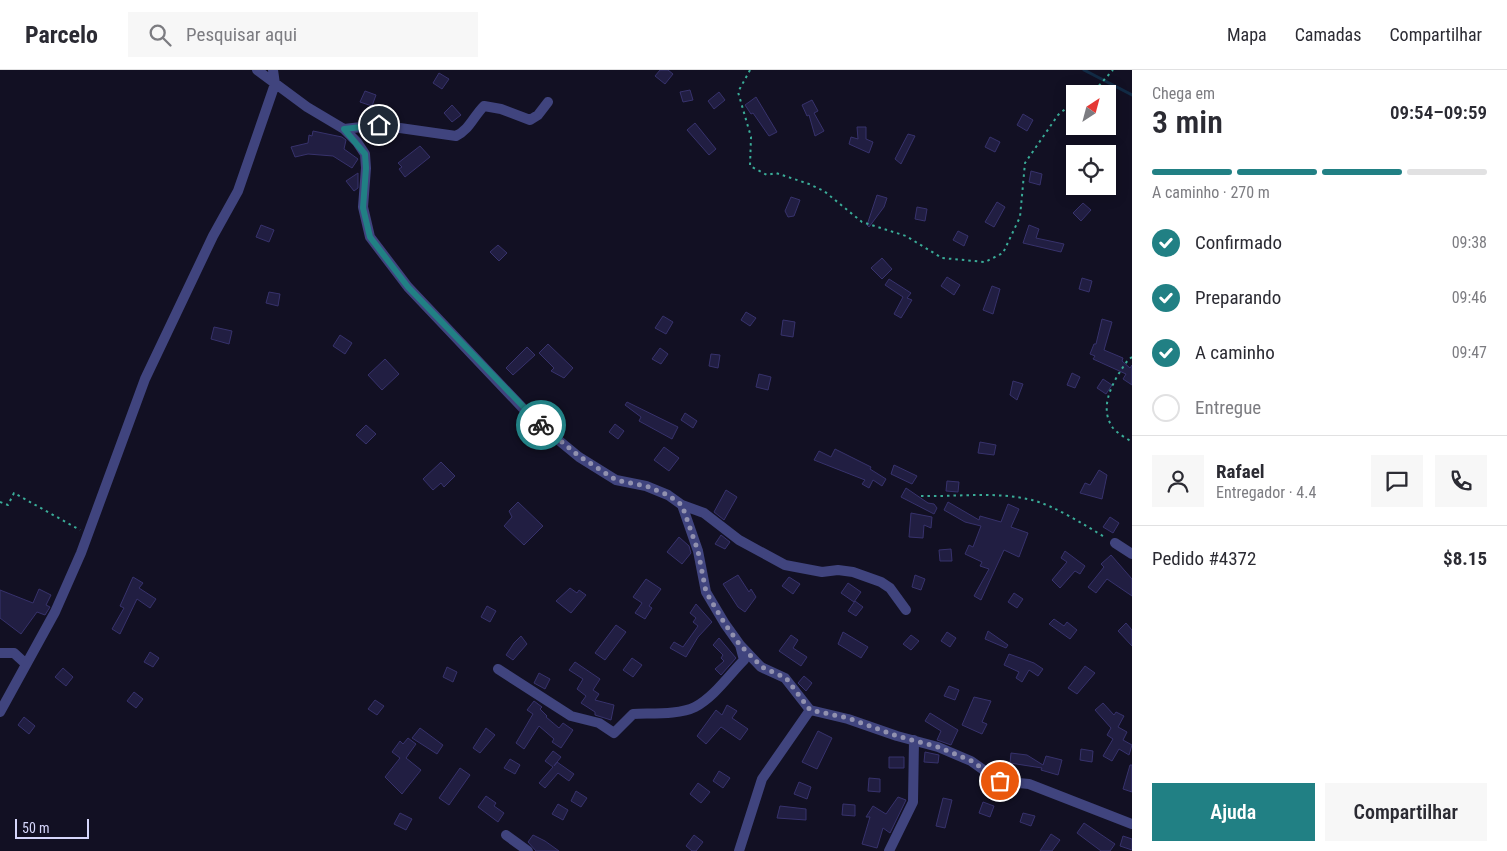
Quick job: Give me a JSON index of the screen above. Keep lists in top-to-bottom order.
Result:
{
  "scale_bar": "50 m",
  "north": "top right",
  "page": {
    "header": "Parcelo",
    "search": "Pesquisar aqui",
    "nav": ["Mapa", "Camadas", "Compartilhar"],
    "heading": ["3 min", "Chega em", "09:54–09:59"],
    "panel": [
      "Rafael",
      "Entregador · 4.4",
      "Pedido #4372",
      "$8.15"
    ],
    "bar": "A caminho · 270 m",
    "list": [
      ["Confirmado", "09:38"],
      ["Preparando", "09:46"],
      ["A caminho", "09:47"],
      "Entregue"
    ],
    "buttons": ["Ajuda", "Compartilhar"],
    "scale": "50 m"
  }
}
